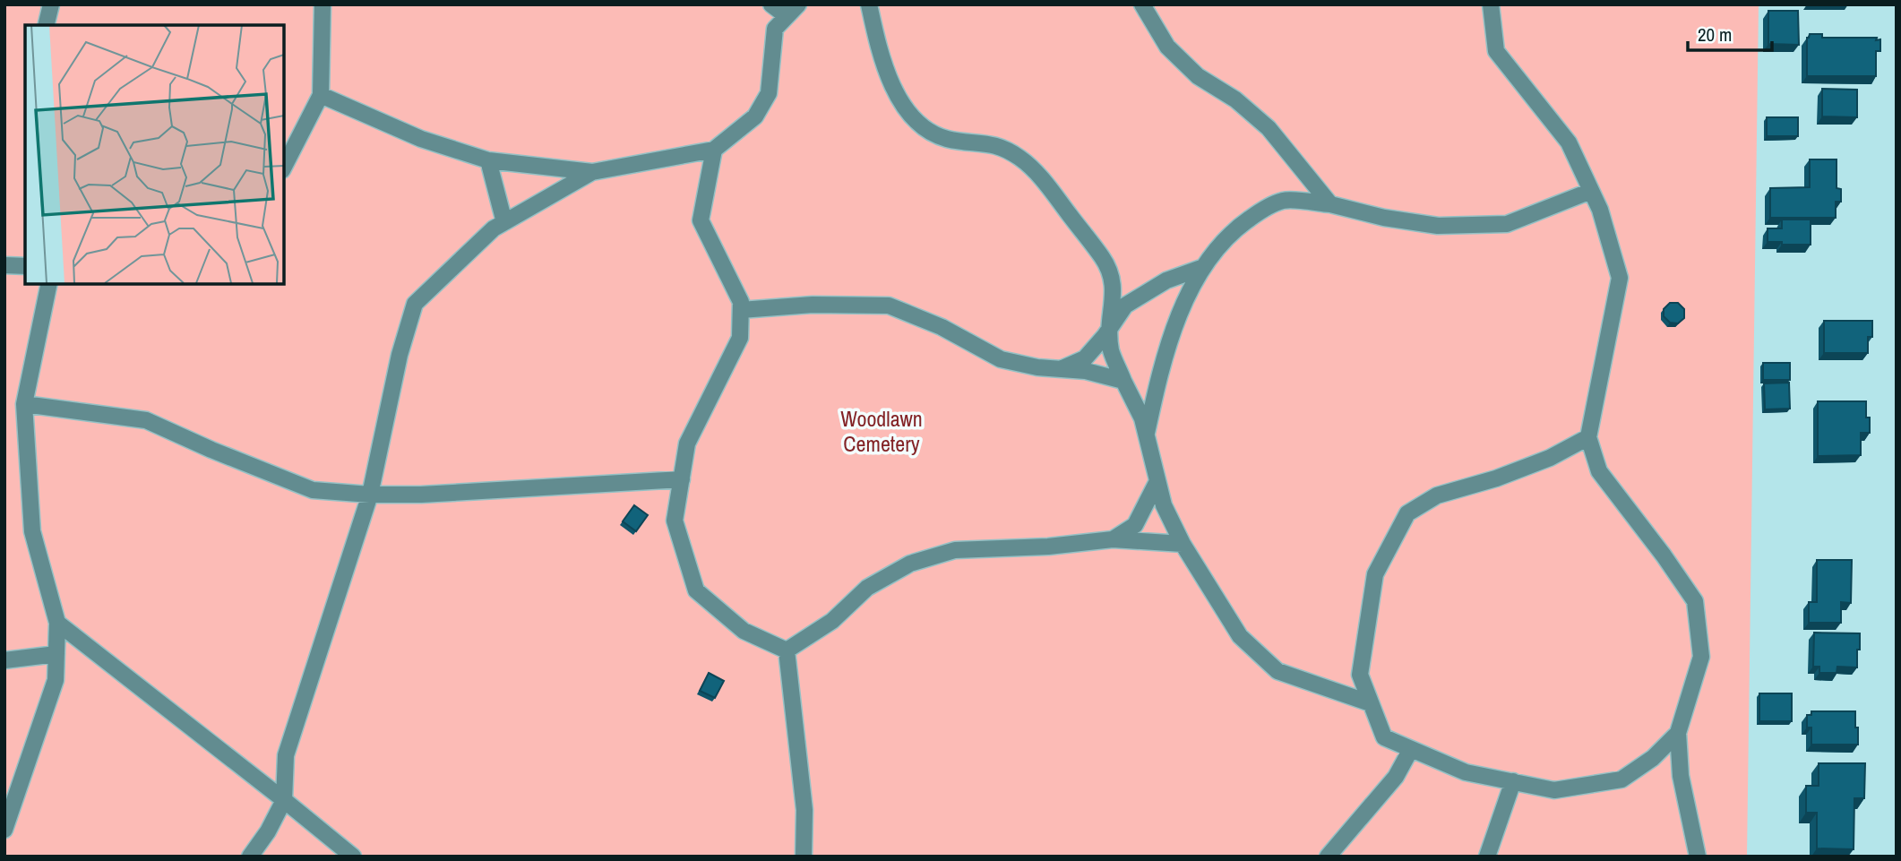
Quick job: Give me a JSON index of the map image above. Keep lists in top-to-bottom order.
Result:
{
  "parks": ["Woodlawn Cemetery"],
  "scale_bar": "20 m"
}
